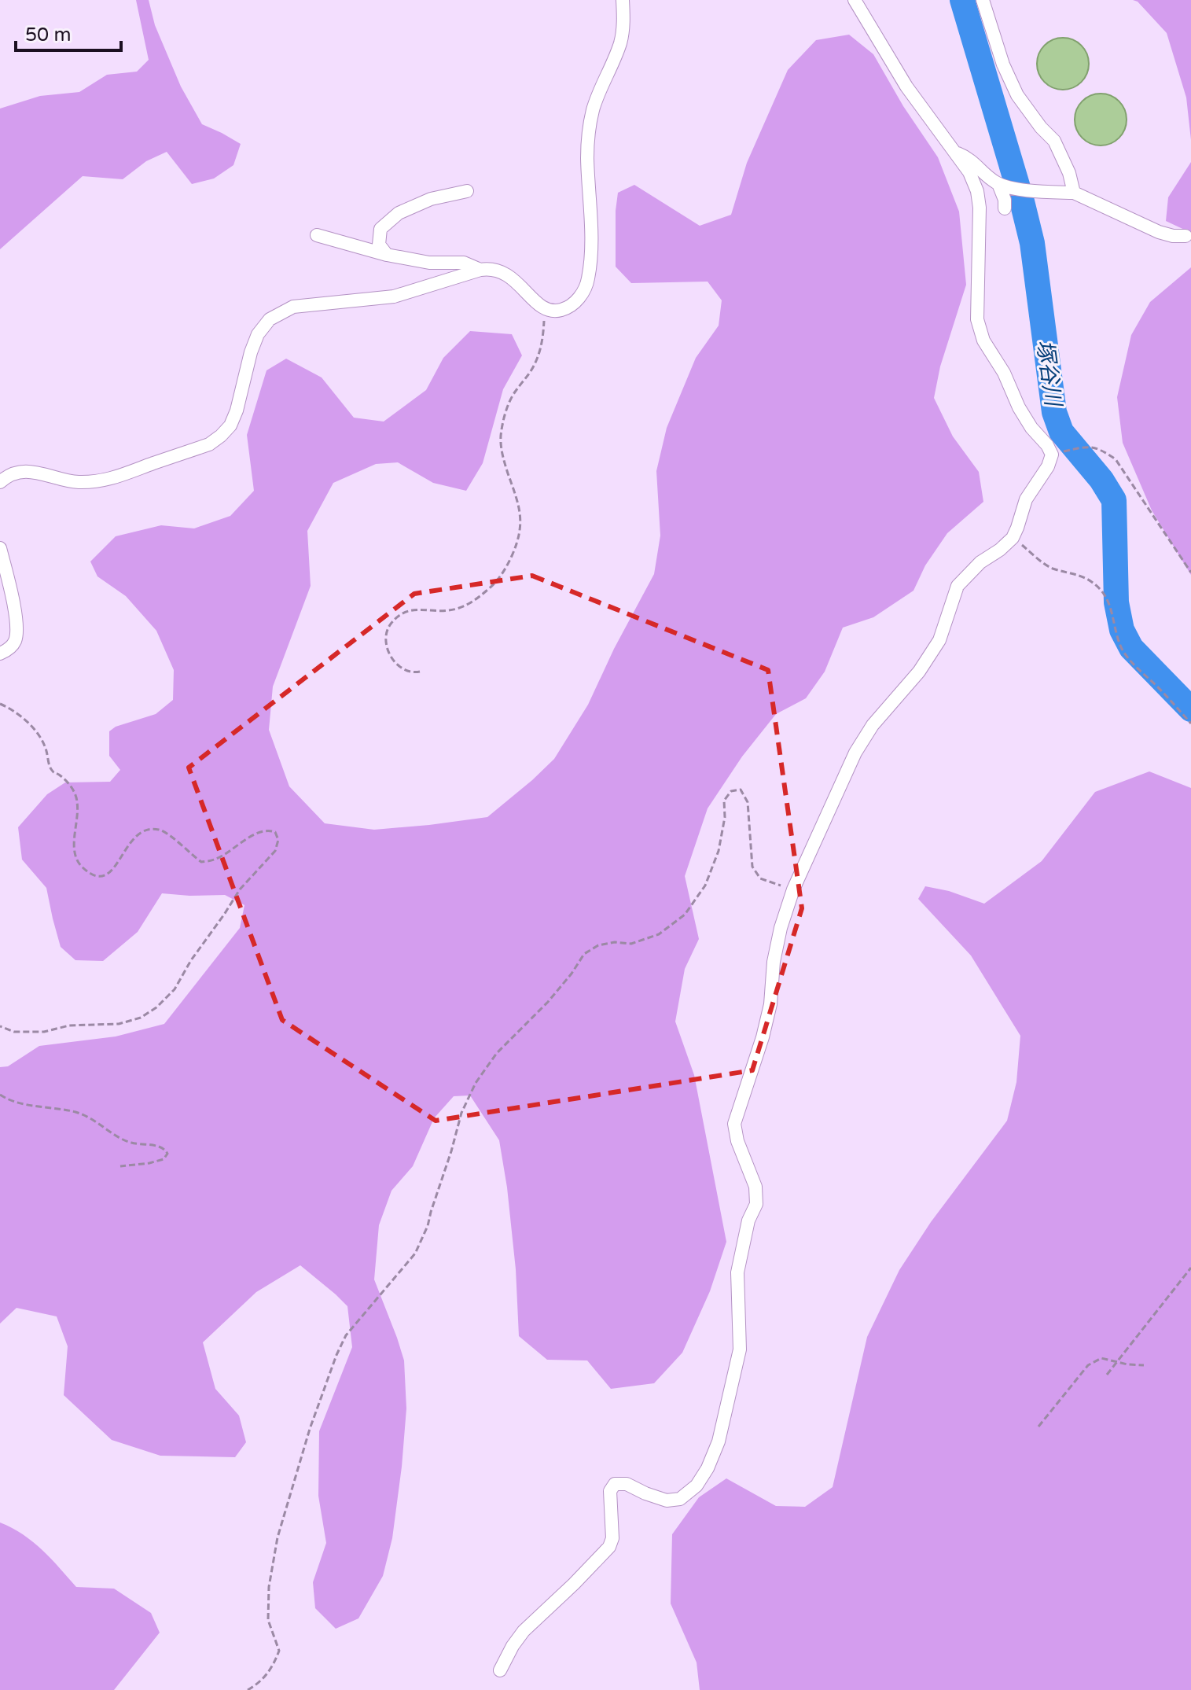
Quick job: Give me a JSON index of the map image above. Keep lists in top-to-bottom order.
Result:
{
  "water": ["塚谷川"],
  "scale_bar": "50 m"
}
